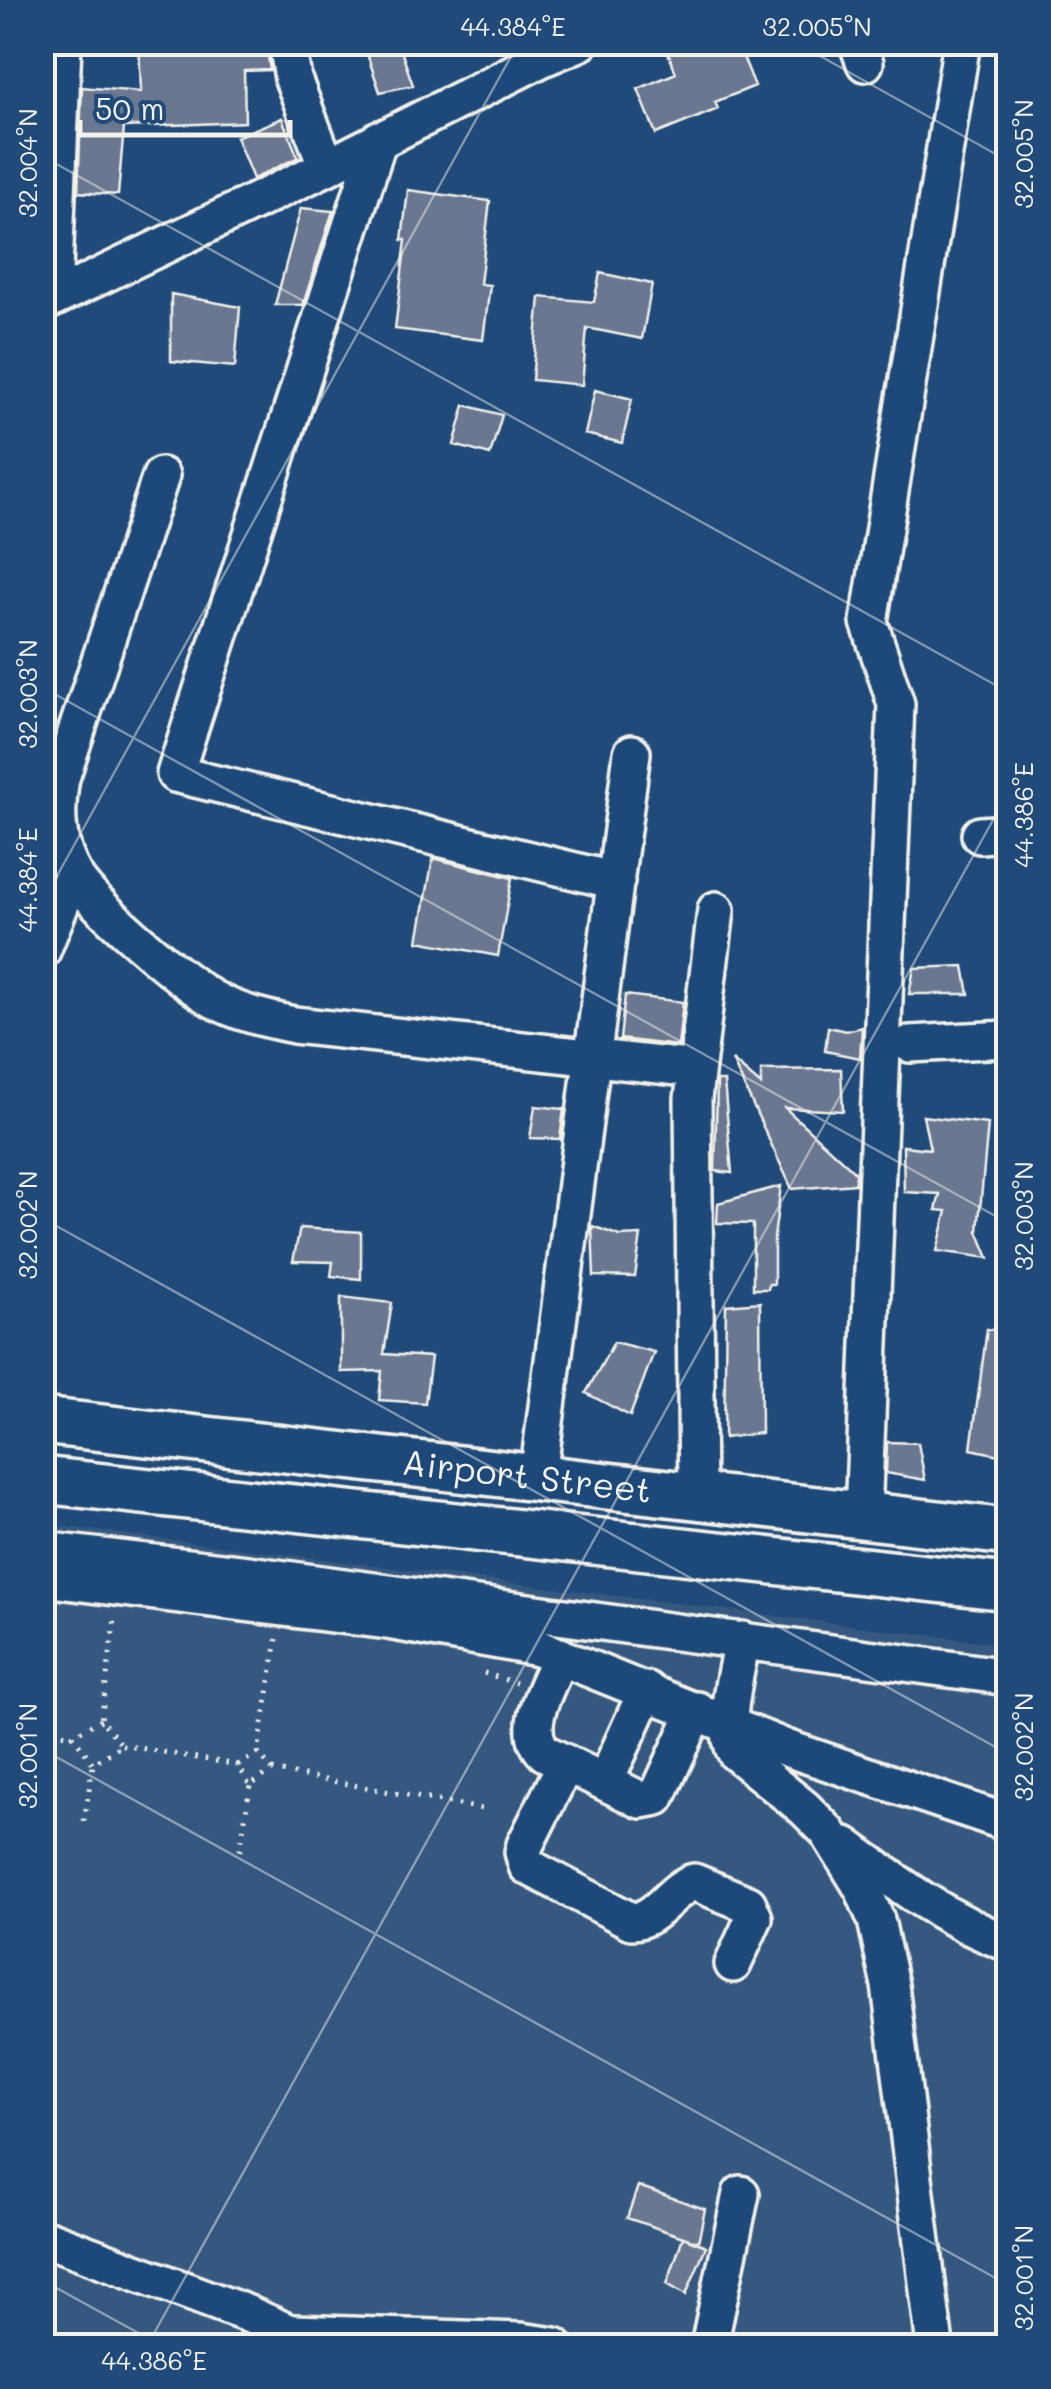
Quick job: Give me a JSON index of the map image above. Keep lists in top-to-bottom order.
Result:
{
  "streets": {
    "main road": ["Airport Street"]
  },
  "scale_bar": "50 m",
  "coordinates": [
    "44.384°E",
    "32.005°N",
    "32.004°N",
    "32.003°N",
    "44.386°E",
    "32.002°N",
    "32.001°N"
  ]
}
